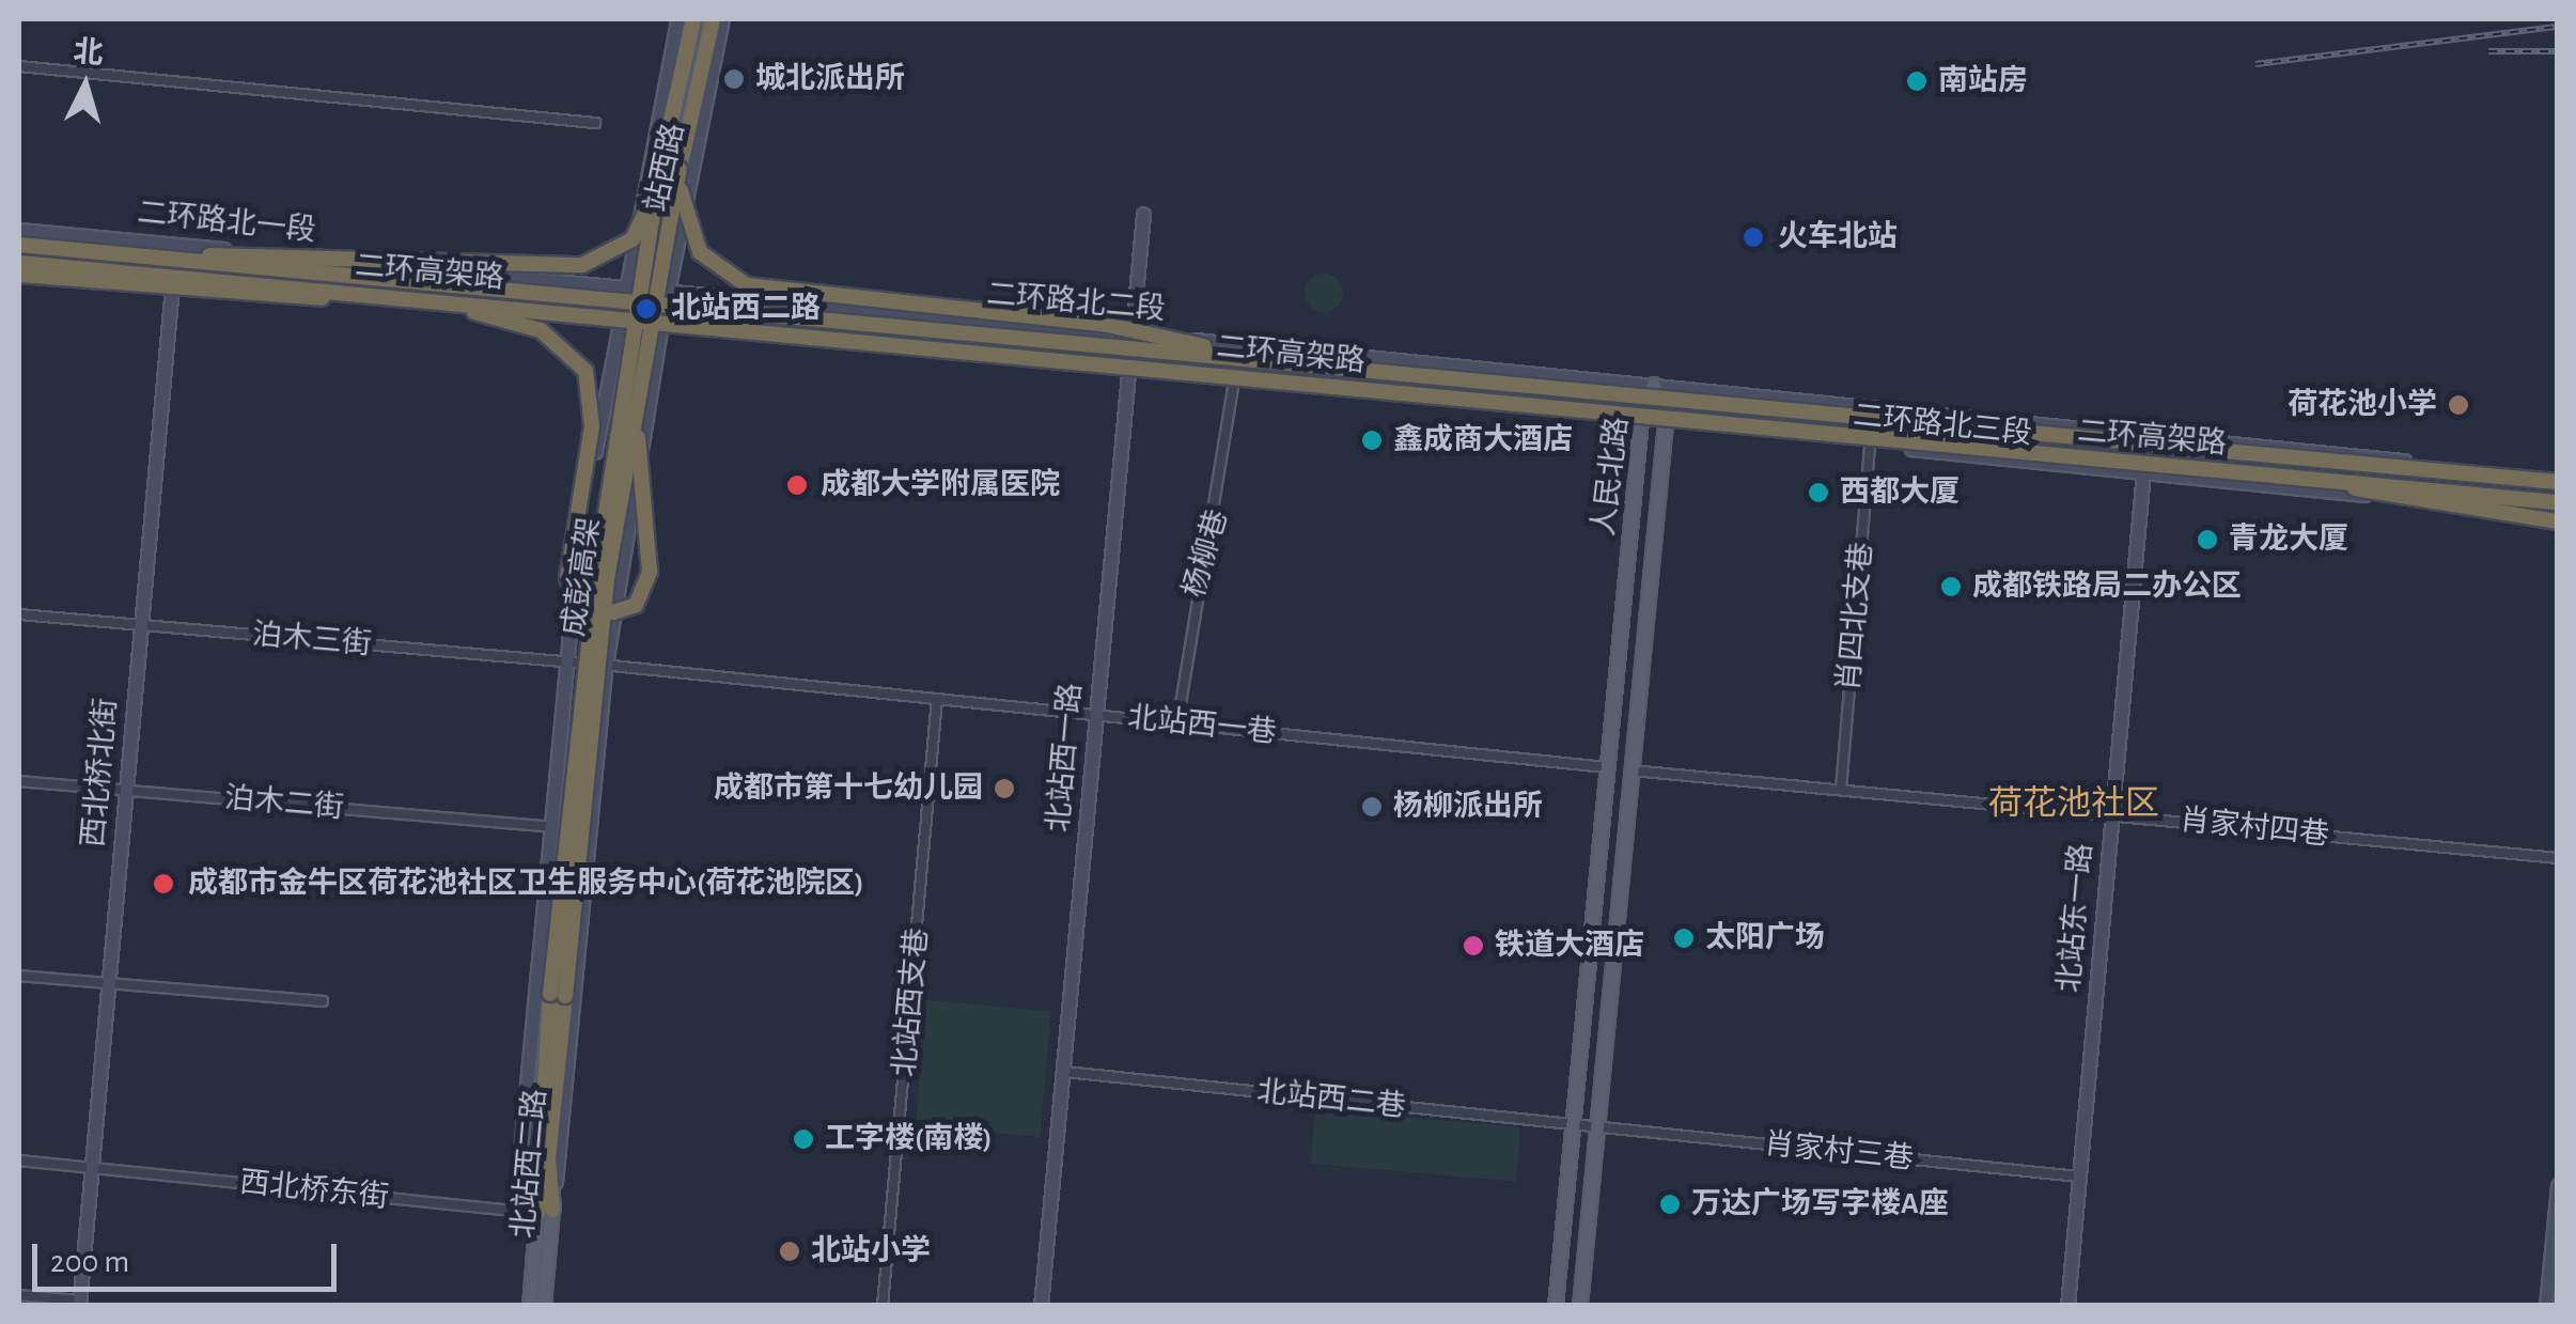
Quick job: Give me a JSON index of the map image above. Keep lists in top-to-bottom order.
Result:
{
  "streets": {
    "highway": ["二环高架路", "成彭高架"],
    "main road": [
      "站西路",
      "二环路北一段",
      "二环路北二段",
      "二环路北三段",
      "人民北路",
      "北站西一路",
      "西北桥北街",
      "北站东一路",
      "北站西二路"
    ],
    "street": [
      "杨柳巷",
      "肖四北支巷",
      "泊木三街",
      "北站西一巷",
      "泊木二街",
      "肖家村四巷",
      "北站西支巷",
      "北站西二巷",
      "肖家村三巷",
      "西北桥东街"
    ]
  },
  "crossings": [
    ["站西路", "二环路北一段"],
    ["站西路", "二环路北二段"],
    ["站西路", "北站西二路"],
    ["二环路北一段", "二环高架路"],
    ["二环路北一段", "二环路北二段"],
    ["二环路北一段", "西北桥北街"],
    ["二环高架路", "二环路北三段"],
    ["二环路北二段", "二环路北三段"],
    ["二环路北二段", "人民北路"],
    ["二环路北二段", "北站西一路"],
    ["二环路北三段", "人民北路"],
    ["二环路北三段", "肖四北支巷"],
    ["二环路北三段", "北站东一路"],
    ["人民北路", "北站西一巷"],
    ["人民北路", "肖家村四巷"],
    ["人民北路", "北站西二巷"],
    ["人民北路", "肖家村三巷"],
    ["杨柳巷", "北站西一巷"],
    ["肖四北支巷", "肖家村四巷"],
    ["泊木三街", "北站西一巷"],
    ["泊木三街", "西北桥北街"],
    ["泊木三街", "北站西二路"],
    ["北站西一巷", "北站西一路"],
    ["北站西一巷", "北站西支巷"],
    ["北站西一巷", "北站西二路"],
    ["北站西一路", "北站西二巷"],
    ["西北桥北街", "泊木二街"],
    ["西北桥北街", "西北桥东街"],
    ["泊木二街", "北站西二路"],
    ["肖家村四巷", "北站东一路"],
    ["北站东一路", "肖家村三巷"],
    ["北站西二巷", "肖家村三巷"],
    ["北站西二路", "西北桥东街"]
  ],
  "districts": ["荷花池社区"],
  "places": [
    "城北派出所",
    "南站房",
    "火车北站",
    "北站西二路",
    "荷花池小学",
    "鑫成商大酒店",
    "成都大学附属医院",
    "西都大厦",
    "青龙大厦",
    "成都铁路局二办公区",
    "成都市第十七幼儿园",
    "杨柳派出所",
    "成都市金牛区荷花池社区卫生服务中心(荷花池院区)",
    "太阳广场",
    "铁道大酒店",
    "工字楼(南楼)",
    "万达广场写字楼A座",
    "北站小学"
  ],
  "scale_bar": "200 m",
  "north": "top"
}
